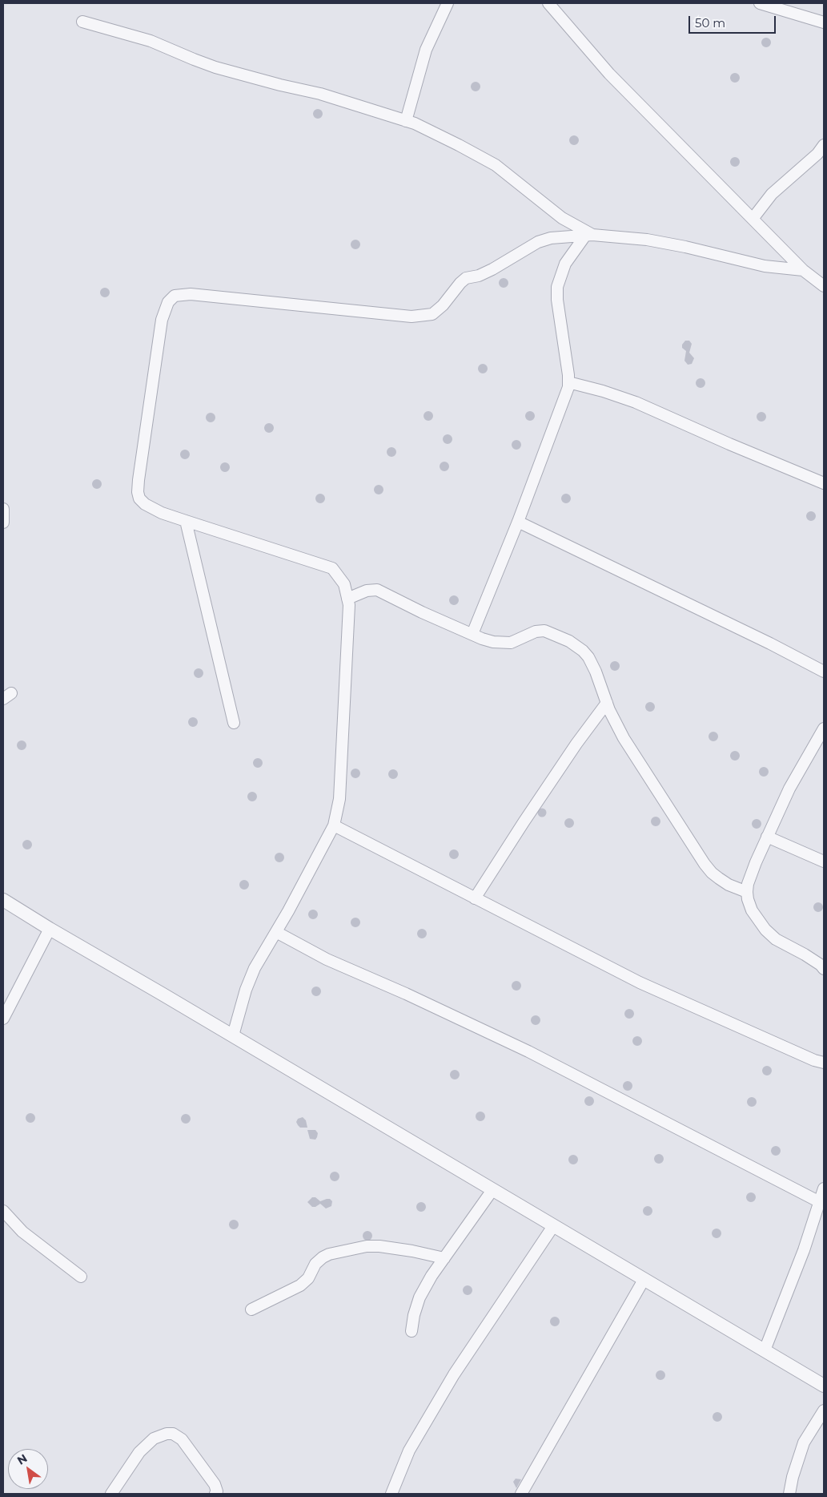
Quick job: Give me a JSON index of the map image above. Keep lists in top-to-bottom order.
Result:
{
  "scale_bar": "50 m",
  "north": "top left"
}
